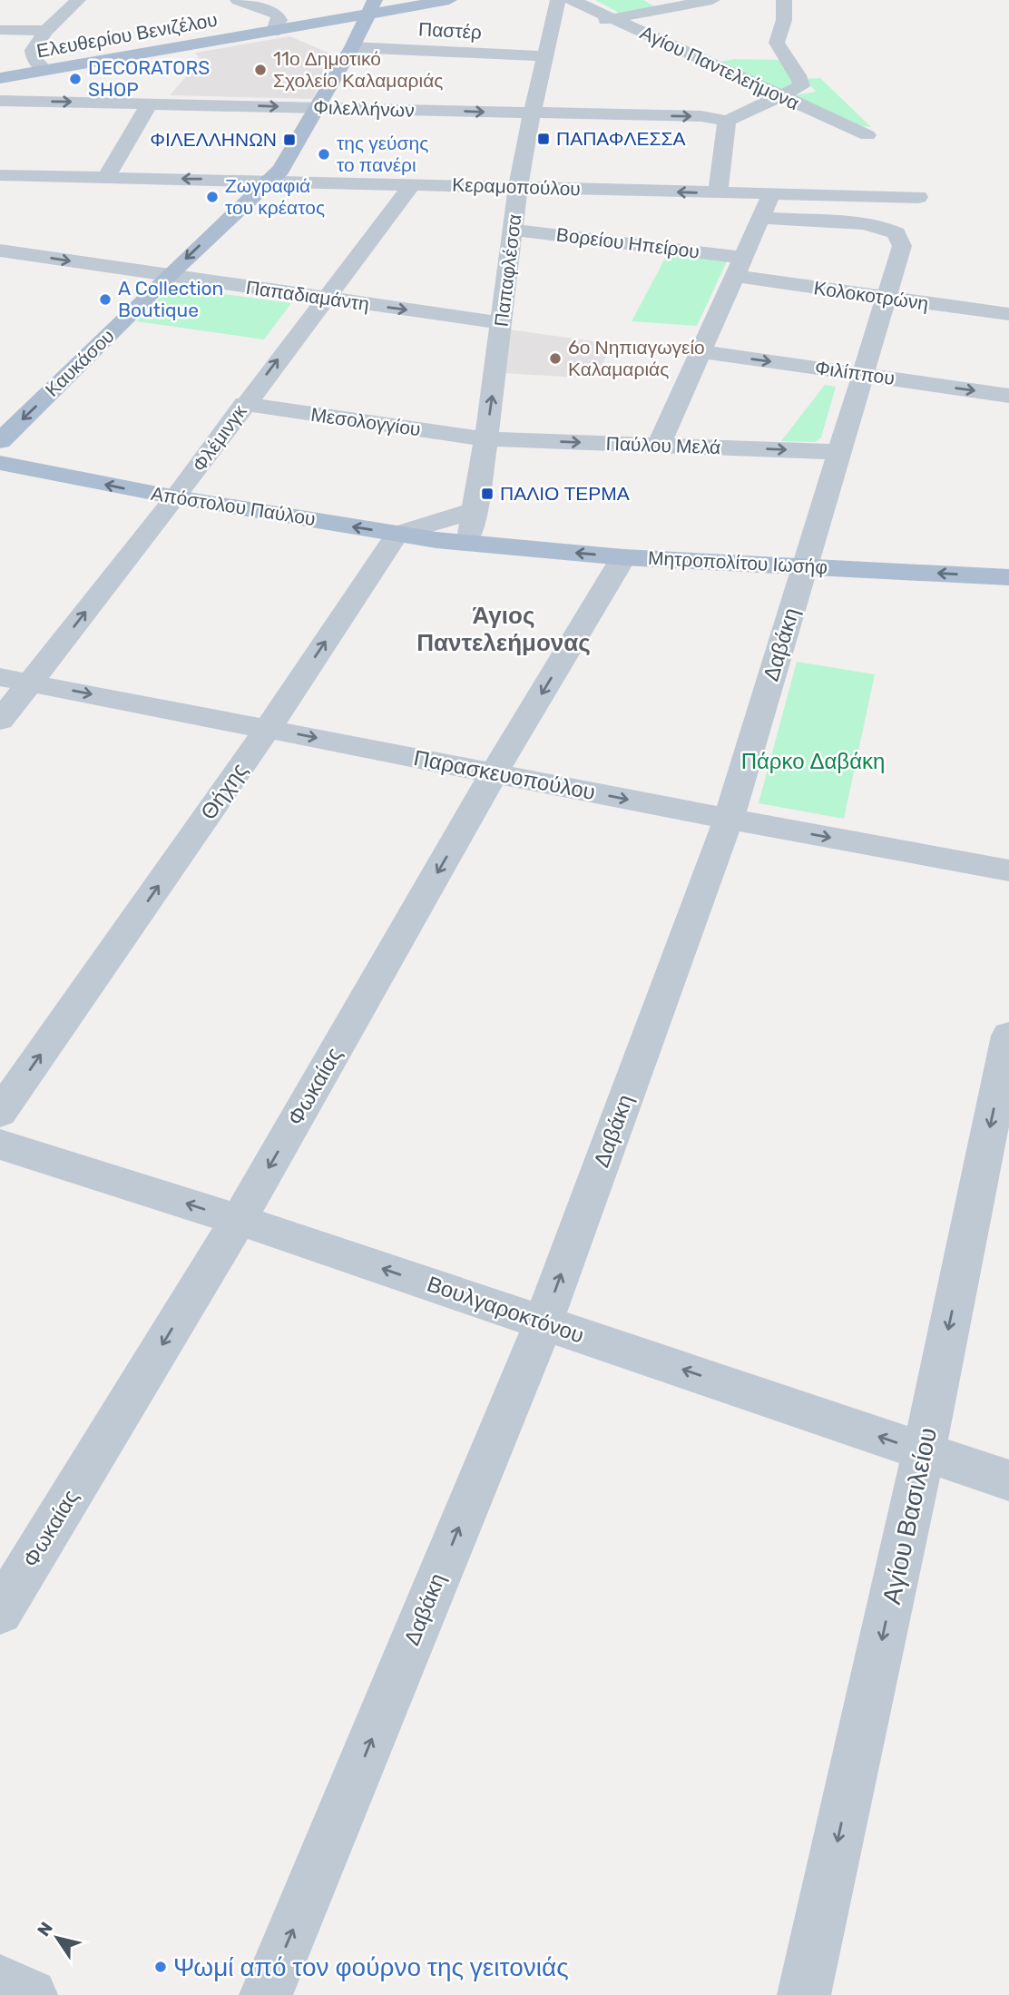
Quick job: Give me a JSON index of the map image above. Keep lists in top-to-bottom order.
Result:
{
  "streets": {
    "main road": [
      "Ελευθερίου Βενιζέλου",
      "Καυκάσου",
      "Απόστολου Παύλου",
      "Μητροπολίτου Ιωσήφ"
    ],
    "street": [
      "Παστέρ",
      "Αγίου Παντελεήμονα",
      "Φιλελλήνων",
      "Κεραμοπούλου",
      "Βορείου Ηπείρου",
      "Παπαφλέσσα",
      "Παπαδιαμάντη",
      "Κολοκοτρώνη",
      "Φιλίππου",
      "Μεσολογγίου",
      "Φλέμινγκ",
      "Παύλου Μελά",
      "Δαβάκη",
      "Παρασκευοπούλου",
      "Θήχης",
      "Φωκαίας",
      "Βουλγαροκτόνου",
      "Αγίου Βασιλείου"
    ]
  },
  "crossings": [
    ["Παστέρ", "Παπαφλέσσα"],
    ["Παστέρ", "Καυκάσου"],
    ["Ελευθερίου Βενιζέλου", "Καυκάσου"],
    ["Φιλελλήνων", "Παπαφλέσσα"],
    ["Φιλελλήνων", "Καυκάσου"],
    ["Κεραμοπούλου", "Παπαφλέσσα"],
    ["Κεραμοπούλου", "Καυκάσου"],
    ["Κεραμοπούλου", "Φλέμινγκ"],
    ["Βορείου Ηπείρου", "Παπαφλέσσα"],
    ["Βορείου Ηπείρου", "Κολοκοτρώνη"],
    ["Παπαφλέσσα", "Παπαδιαμάντη"],
    ["Παπαφλέσσα", "Μεσολογγίου"],
    ["Παπαφλέσσα", "Παύλου Μελά"],
    ["Παπαφλέσσα", "Απόστολου Παύλου"],
    ["Παπαφλέσσα", "Μητροπολίτου Ιωσήφ"],
    ["Παπαδιαμάντη", "Καυκάσου"],
    ["Παπαδιαμάντη", "Φλέμινγκ"],
    ["Κολοκοτρώνη", "Δαβάκη"],
    ["Φιλίππου", "Δαβάκη"],
    ["Μεσολογγίου", "Φλέμινγκ"],
    ["Μεσολογγίου", "Παύλου Μελά"],
    ["Φλέμινγκ", "Απόστολου Παύλου"],
    ["Φλέμινγκ", "Παρασκευοπούλου"],
    ["Παύλου Μελά", "Δαβάκη"],
    ["Απόστολου Παύλου", "Μητροπολίτου Ιωσήφ"],
    ["Απόστολου Παύλου", "Θήχης"],
    ["Μητροπολίτου Ιωσήφ", "Δαβάκη"],
    ["Μητροπολίτου Ιωσήφ", "Φωκαίας"],
    ["Δαβάκη", "Παρασκευοπούλου"],
    ["Δαβάκη", "Βουλγαροκτόνου"],
    ["Παρασκευοπούλου", "Θήχης"],
    ["Παρασκευοπούλου", "Φωκαίας"],
    ["Φωκαίας", "Βουλγαροκτόνου"],
    ["Βουλγαροκτόνου", "Αγίου Βασιλείου"]
  ],
  "one_way": [
    "Φιλελλήνων",
    "Παπαδιαμάντη",
    "Καυκάσου",
    "Φιλίππου",
    "Φλέμινγκ",
    "Παύλου Μελά",
    "Απόστολου Παύλου",
    "Μητροπολίτου Ιωσήφ",
    "Δαβάκη",
    "Παρασκευοπούλου",
    "Θήχης",
    "Φωκαίας",
    "Βουλγαροκτόνου",
    "Αγίου Βασιλείου"
  ],
  "districts": ["Άγιος Παντελεήμονας"],
  "parks": ["Πάρκο Δαβάκη"],
  "places": {
    "other": [
      "11ο Δημοτικό Σχολείο Καλαμαριάς",
      "DECORATORS SHOP",
      "της γεύσης το πανέρι",
      "Ζωγραφιά του κρέατος",
      "A Collection Boutique",
      "6ο Νηπιαγωγείο Καλαμαριάς",
      "Ψωμί από τον φούρνο της γειτονιάς"
    ],
    "transit": ["ΠΑΠΑΦΛΕΣΣΑ", "ΦΙΛΕΛΛΗΝΩΝ", "ΠΑΛΙΟ ΤΕΡΜΑ"]
  },
  "north": "top left"
}
